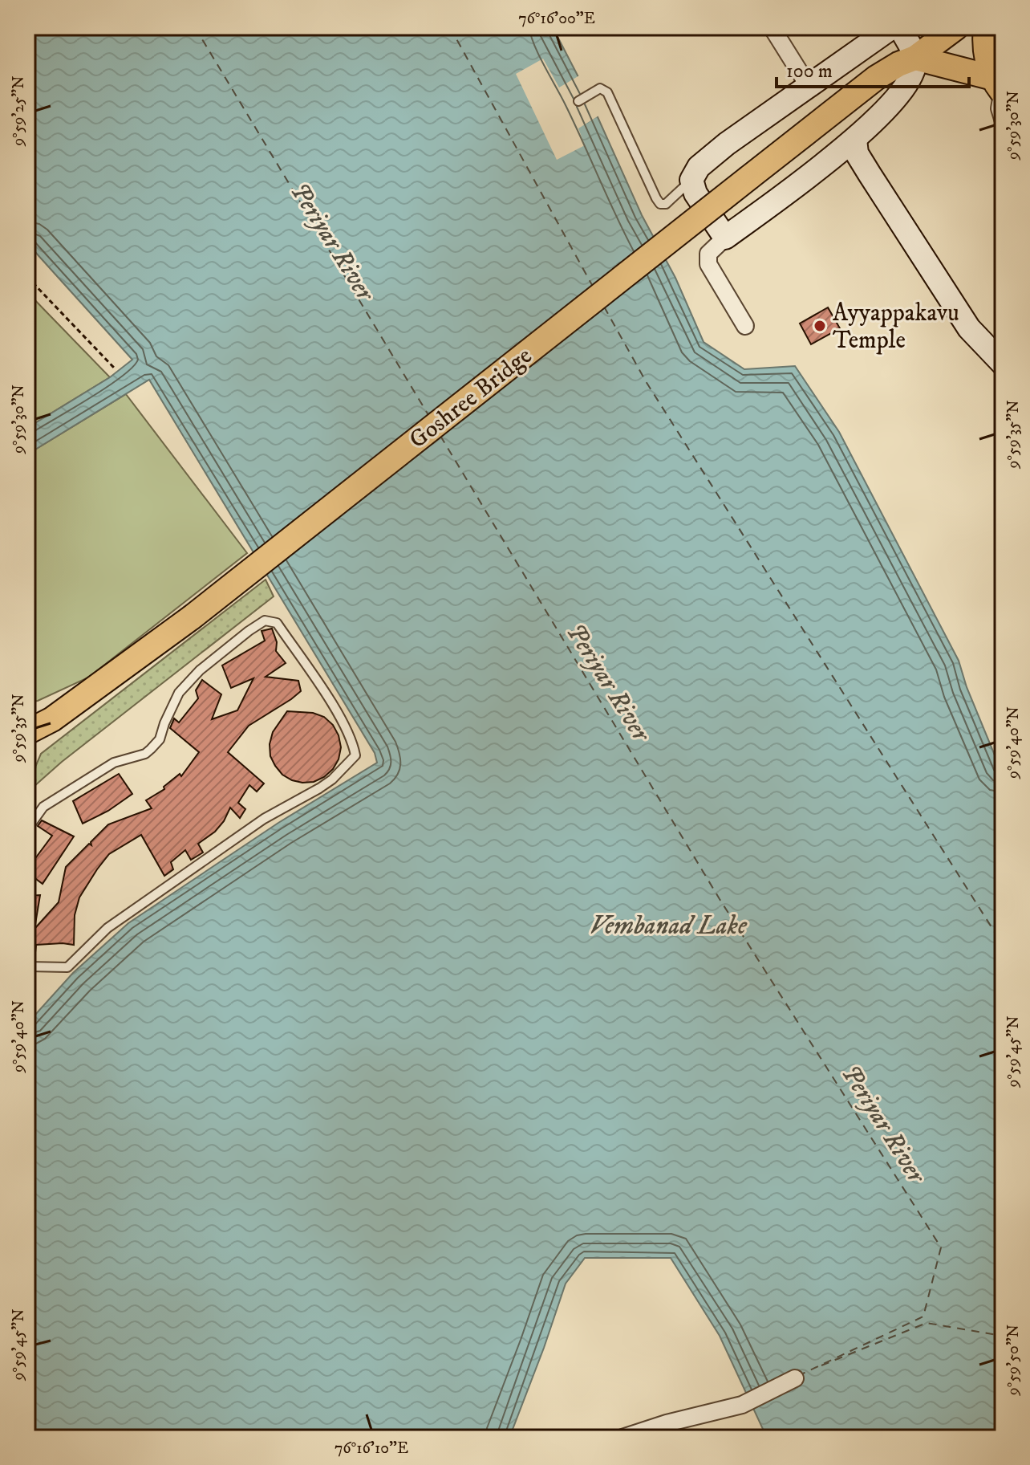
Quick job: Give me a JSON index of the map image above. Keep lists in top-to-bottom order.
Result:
{
  "streets": {
    "main road": ["Goshree Bridge"]
  },
  "water": ["Periyar River", "Vembanad Lake"],
  "places": ["Ayyappakavu Temple"],
  "scale_bar": "100 m",
  "coordinates": [
    "76°16'00\"E",
    "9°59'25\"N",
    "9°59'30\"N",
    "9°59'35\"N",
    "9°59'40\"N",
    "9°59'45\"N",
    "9°59'50\"N",
    "76°16'10\"E"
  ]
}
